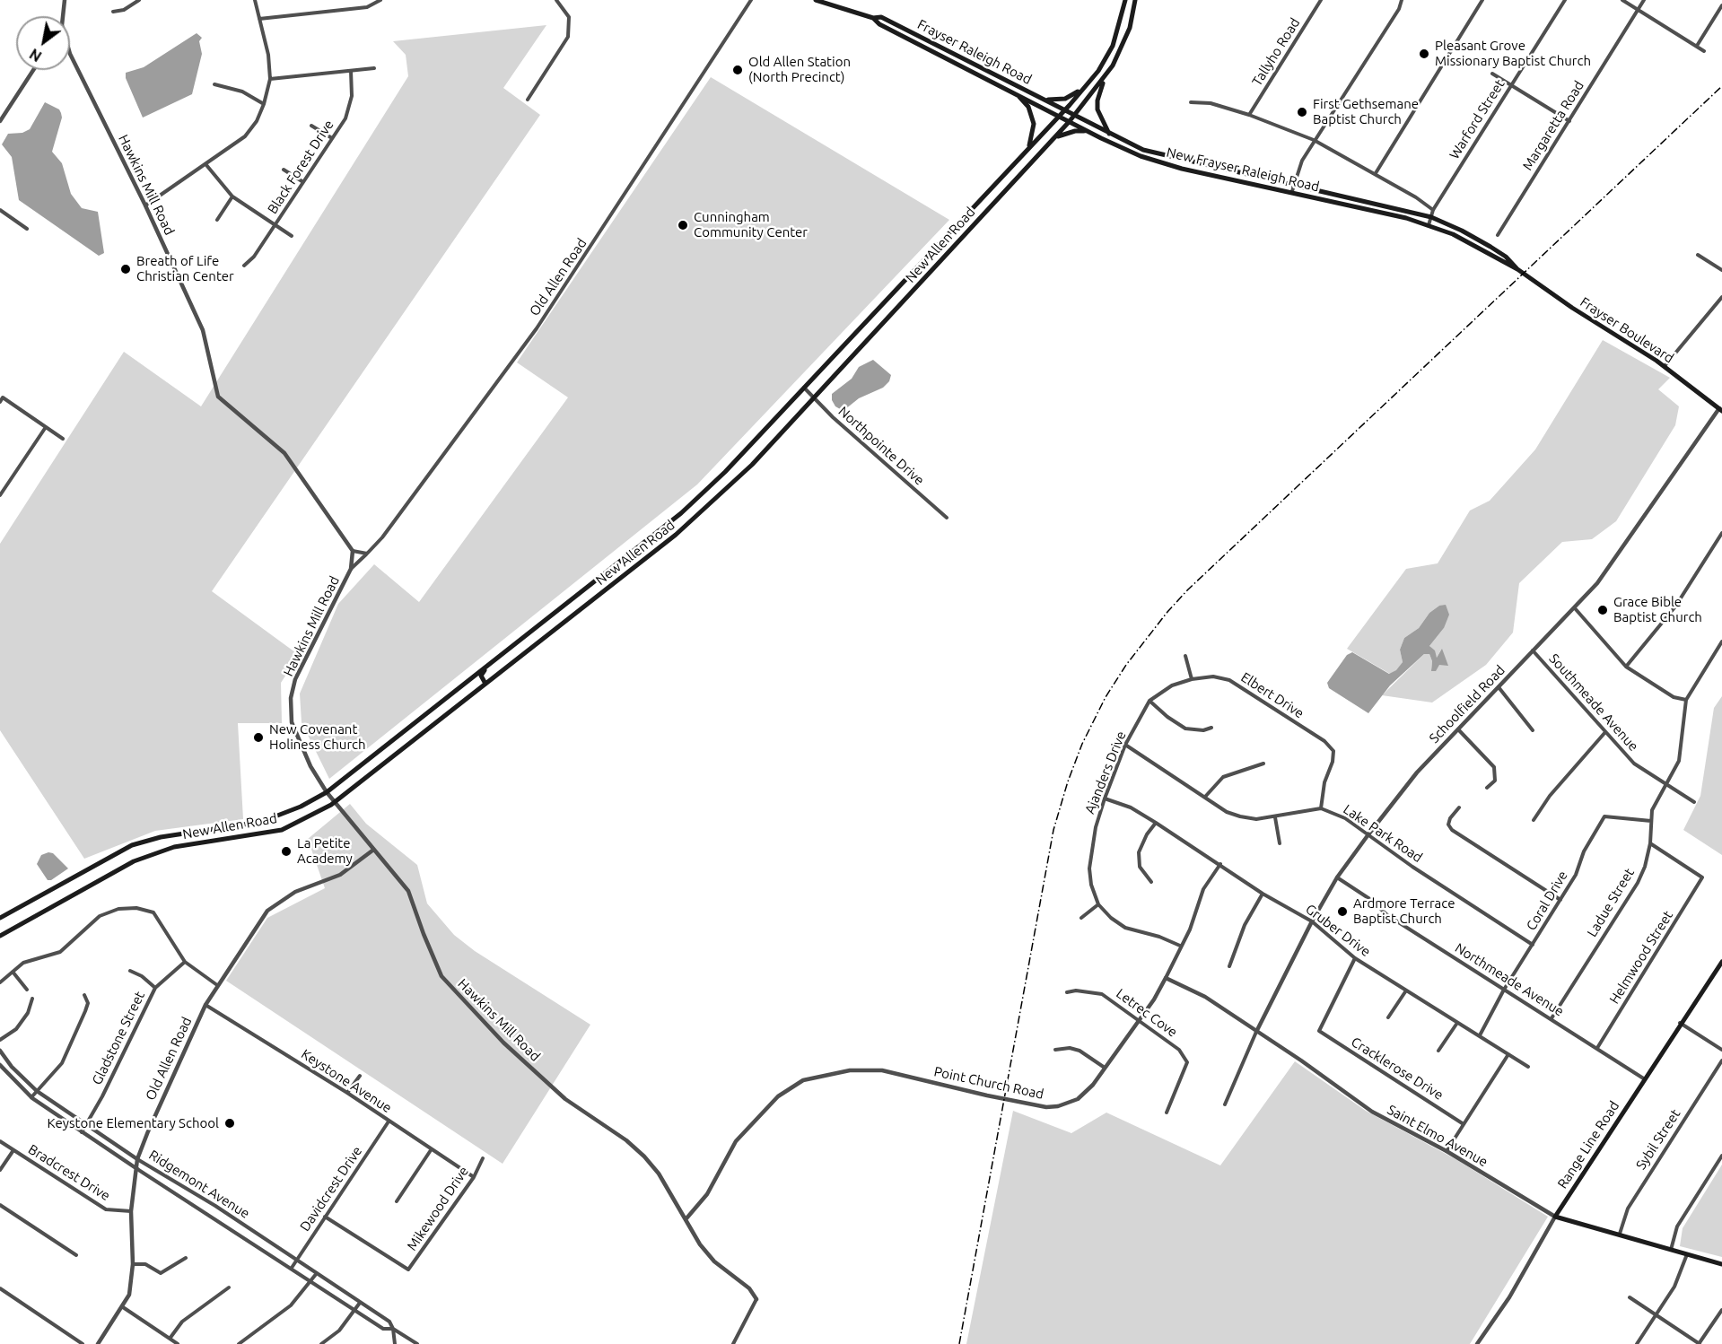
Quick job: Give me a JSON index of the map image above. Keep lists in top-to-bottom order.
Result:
{
  "streets": {
    "main road": [
      "Frayser Raleigh Road",
      "New Frayser Raleigh Road",
      "New Allen Road",
      "Frayser Boulevard",
      "Saint Elmo Avenue",
      "Range Line Road"
    ],
    "street": [
      "Tallyho Road",
      "Warford Street",
      "Margaretta Road",
      "Black Forest Drive",
      "Hawkins Mill Road",
      "Old Allen Road",
      "Northpointe Drive",
      "Elbert Drive",
      "Southmeade Avenue",
      "Schoolfield Road",
      "Ajanders Drive",
      "Lake Park Road",
      "Coral Drive",
      "Ladue Street",
      "Gruber Drive",
      "Helmwood Street",
      "Northmeade Avenue",
      "Letrec Cove",
      "Gladstone Street",
      "Cracklerose Drive",
      "Keystone Avenue",
      "Point Church Road",
      "Sybil Street",
      "Bradcrest Drive",
      "Ridgemont Avenue",
      "Davidcrest Drive",
      "Mikewood Drive"
    ]
  },
  "crossings": [
    ["Frayser Raleigh Road", "New Frayser Raleigh Road"],
    ["Frayser Raleigh Road", "New Allen Road"],
    ["Warford Street", "New Frayser Raleigh Road"],
    ["New Frayser Raleigh Road", "New Allen Road"],
    ["Hawkins Mill Road", "New Allen Road"],
    ["Hawkins Mill Road", "Old Allen Road"],
    ["Hawkins Mill Road", "Point Church Road"],
    ["New Allen Road", "Northpointe Drive"],
    ["Old Allen Road", "Keystone Avenue"],
    ["Old Allen Road", "Bradcrest Drive"],
    ["Old Allen Road", "Ridgemont Avenue"],
    ["Frayser Boulevard", "Schoolfield Road"],
    ["Elbert Drive", "Ajanders Drive"],
    ["Elbert Drive", "Lake Park Road"],
    ["Southmeade Avenue", "Schoolfield Road"],
    ["Southmeade Avenue", "Ladue Street"],
    ["Schoolfield Road", "Lake Park Road"],
    ["Schoolfield Road", "Gruber Drive"],
    ["Schoolfield Road", "Northmeade Avenue"],
    ["Schoolfield Road", "Saint Elmo Avenue"],
    ["Ajanders Drive", "Lake Park Road"],
    ["Ajanders Drive", "Gruber Drive"],
    ["Ajanders Drive", "Point Church Road"],
    ["Lake Park Road", "Coral Drive"],
    ["Coral Drive", "Ladue Street"],
    ["Coral Drive", "Gruber Drive"],
    ["Coral Drive", "Northmeade Avenue"],
    ["Ladue Street", "Helmwood Street"],
    ["Ladue Street", "Northmeade Avenue"],
    ["Gruber Drive", "Cracklerose Drive"],
    ["Gruber Drive", "Point Church Road"],
    ["Helmwood Street", "Northmeade Avenue"],
    ["Northmeade Avenue", "Range Line Road"],
    ["Letrec Cove", "Point Church Road"],
    ["Gladstone Street", "Ridgemont Avenue"],
    ["Keystone Avenue", "Davidcrest Drive"],
    ["Keystone Avenue", "Mikewood Drive"],
    ["Point Church Road", "Saint Elmo Avenue"],
    ["Saint Elmo Avenue", "Sybil Street"],
    ["Saint Elmo Avenue", "Range Line Road"],
    ["Ridgemont Avenue", "Davidcrest Drive"],
    ["Davidcrest Drive", "Mikewood Drive"]
  ],
  "places": [
    "Pleasant Grove Missionary Baptist Church",
    "Old Allen Station (North Precinct)",
    "First Gethsemane Baptist Church",
    "Cunningham Community Center",
    "Breath of Life Christian Center",
    "Grace Bible Baptist Church",
    "New Covenant Holiness Church",
    "La Petite Academy",
    "Ardmore Terrace Baptist Church",
    "Keystone Elementary School"
  ],
  "north": "bottom left"
}
